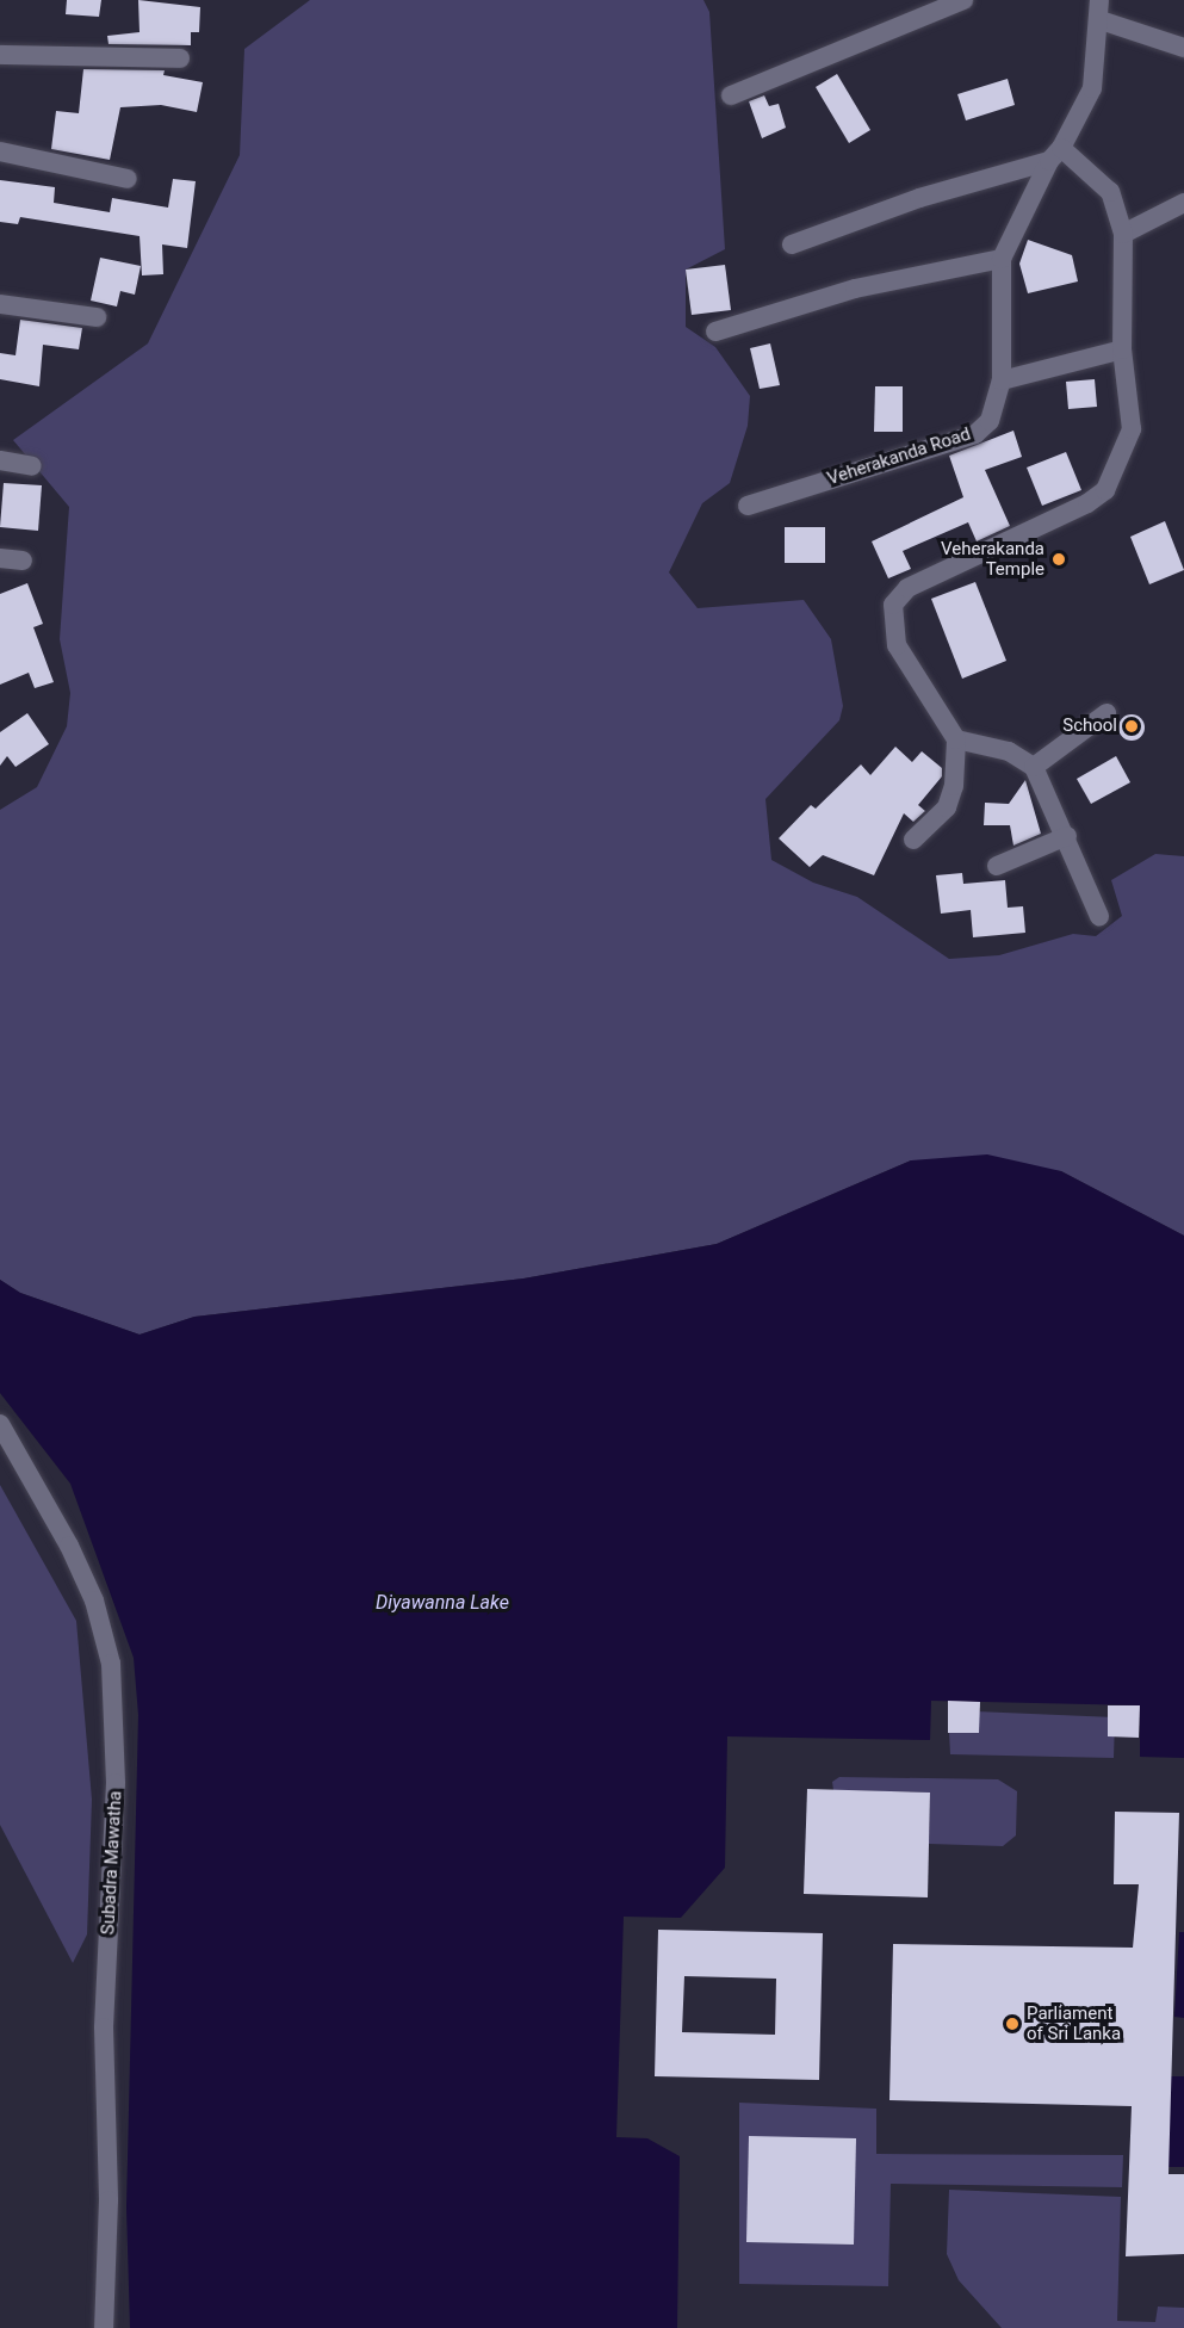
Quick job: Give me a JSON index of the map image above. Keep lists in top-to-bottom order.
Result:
{
  "streets": {
    "street": ["Veherakanda Road", "Subadra Mawatha"]
  },
  "water": ["Diyawanna Lake"],
  "places": ["Veherakanda Temple", "School", "Parliament of Sri Lanka"]
}
